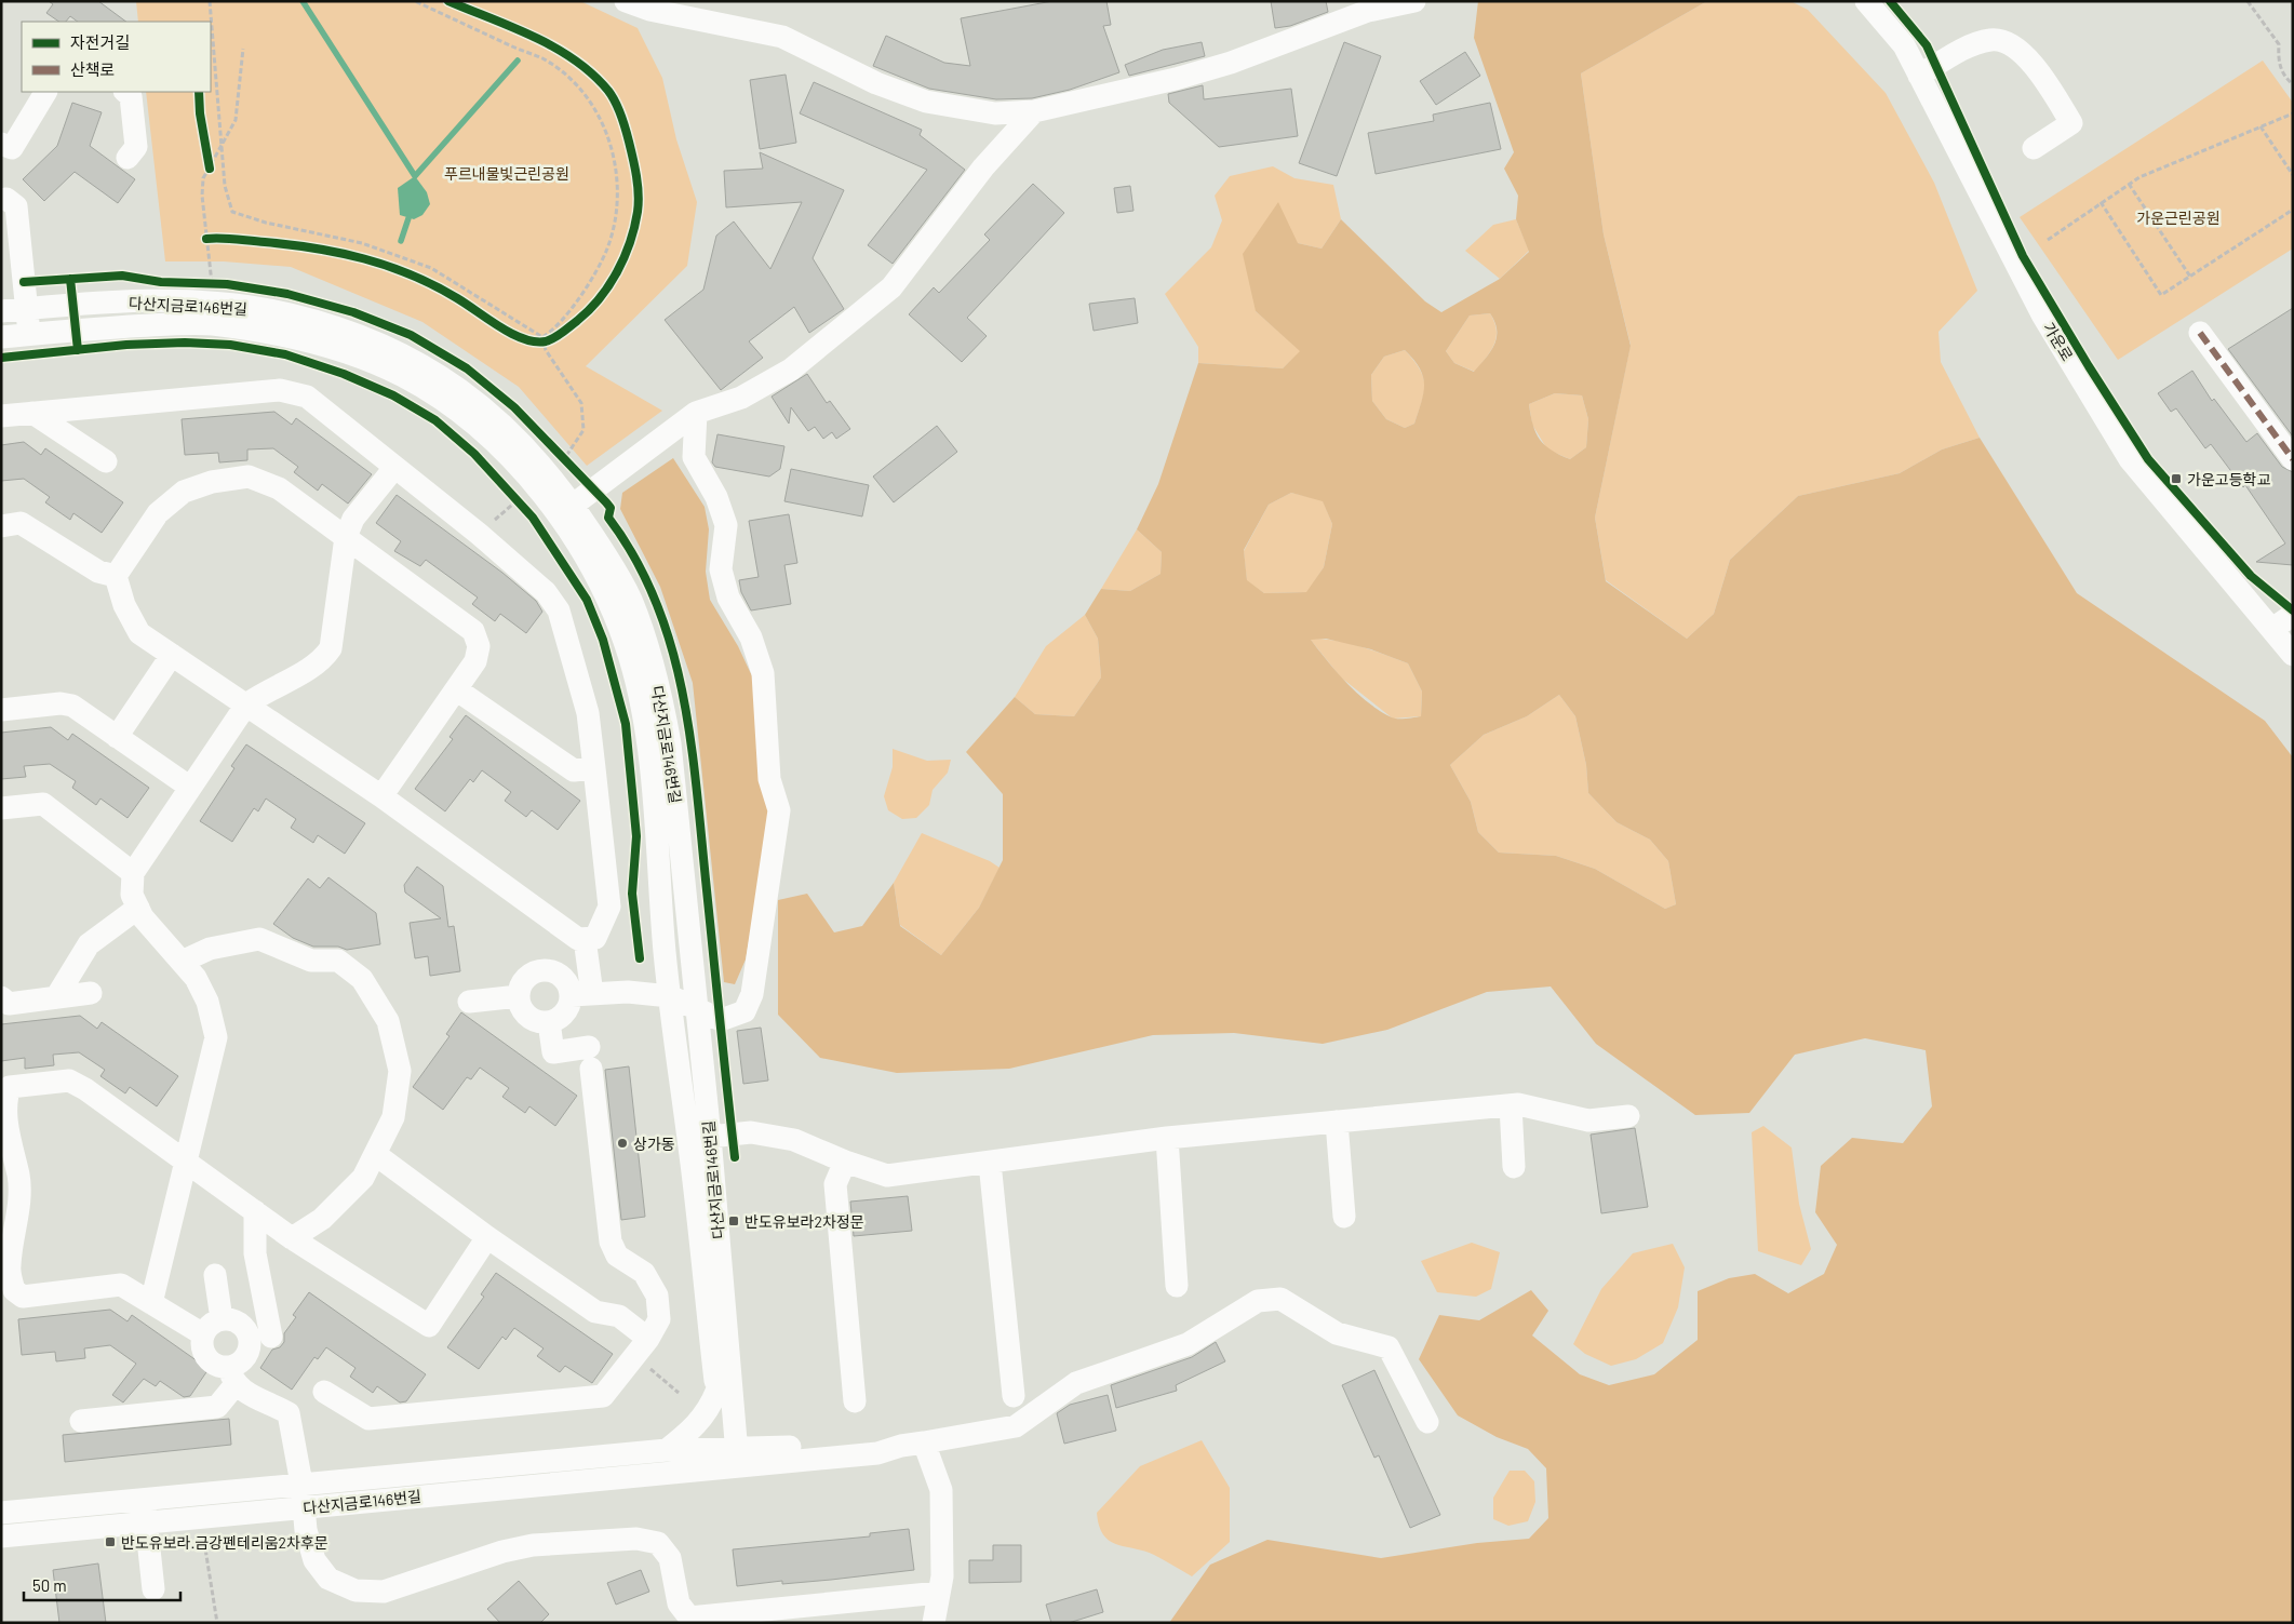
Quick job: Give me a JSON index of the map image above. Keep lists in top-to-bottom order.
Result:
{
  "streets": {
    "street": ["다산지금로146번길", "가운로"]
  },
  "parks": ["푸르내물빛근린공원", "가운근린공원"],
  "places": {
    "transit": ["가운고등학교", "반도유보라2차정문", "반도유보라.금강펜테리움2차후문"],
    "other": ["상가동"]
  },
  "legend": ["자전거길", "산책로"],
  "scale_bar": "50 m"
}
